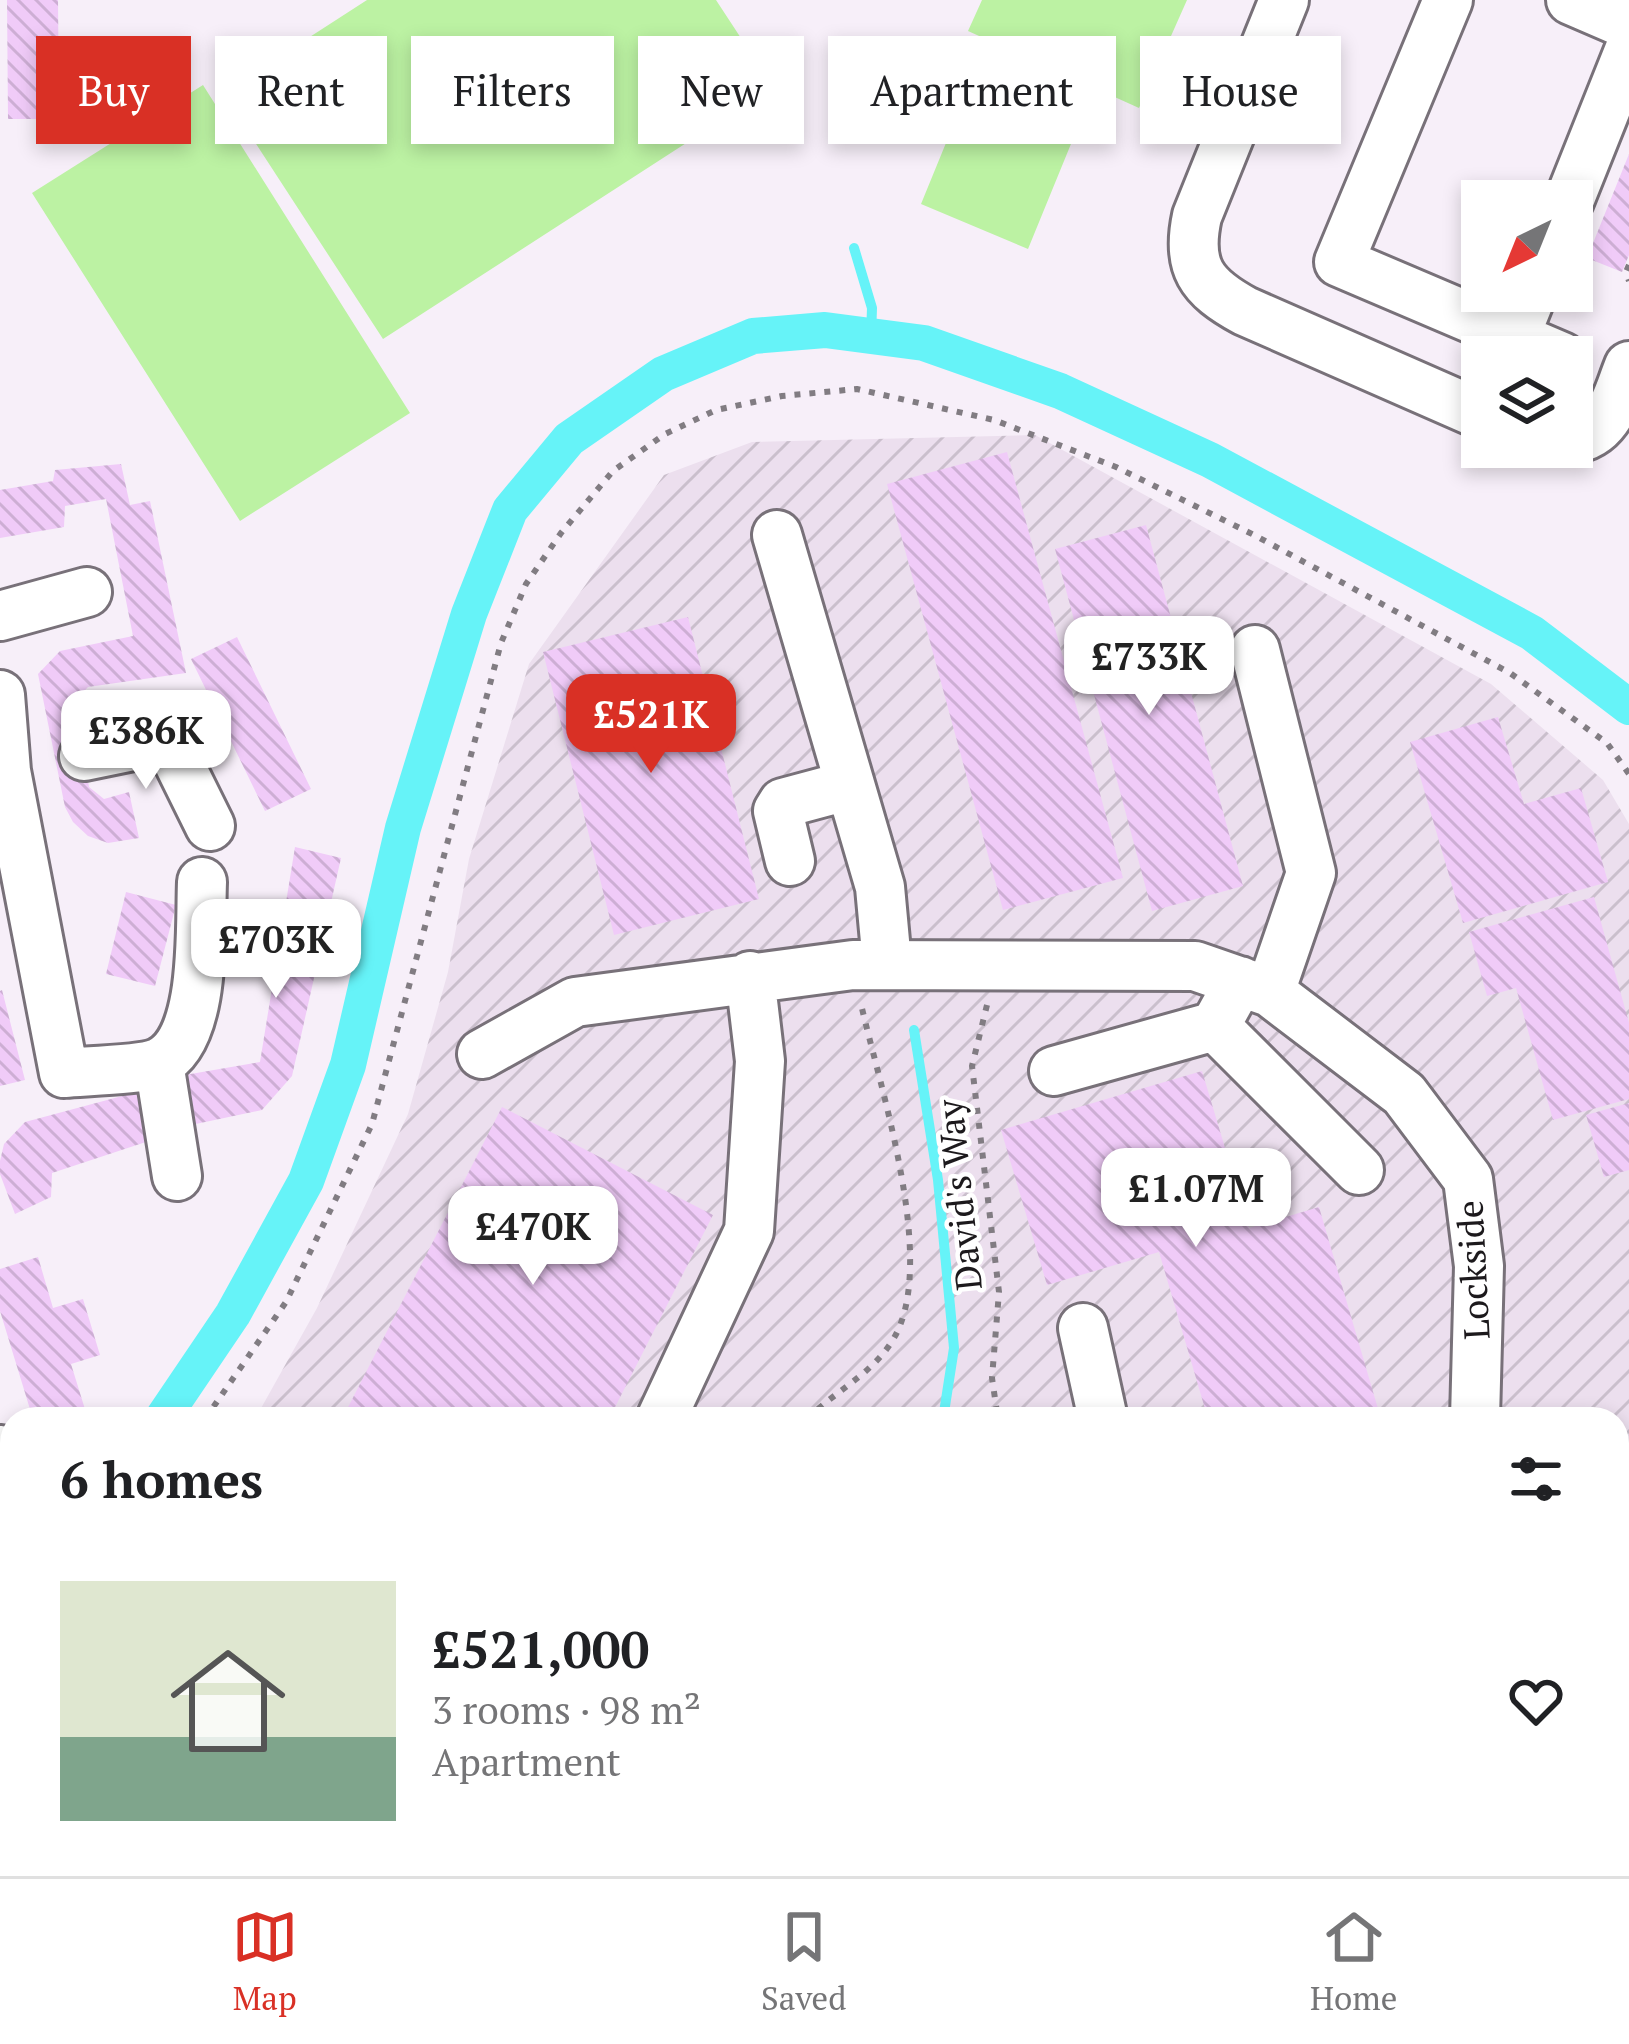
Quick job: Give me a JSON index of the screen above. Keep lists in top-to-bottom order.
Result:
{
  "streets": {
    "street": ["Lockside"],
    "path": ["David's Way"]
  },
  "crossings": [
    ["David's Way", "Lockside"]
  ],
  "north": "bottom left",
  "page": {
    "chip": [
      "Buy",
      "Rent",
      "Filters",
      "New",
      "Apartment",
      "House"
    ],
    "price": [
      "£733K",
      "£521K",
      "£386K",
      "£703K",
      "£1.07M",
      "£470K"
    ],
    "heading": "6 homes",
    "list": [
      {
        "name": "£521,000",
        "note": "3 rooms · 98 m² · Apartment"
      }
    ],
    "tabs": ["Map", "Saved", "Home"]
  }
}
